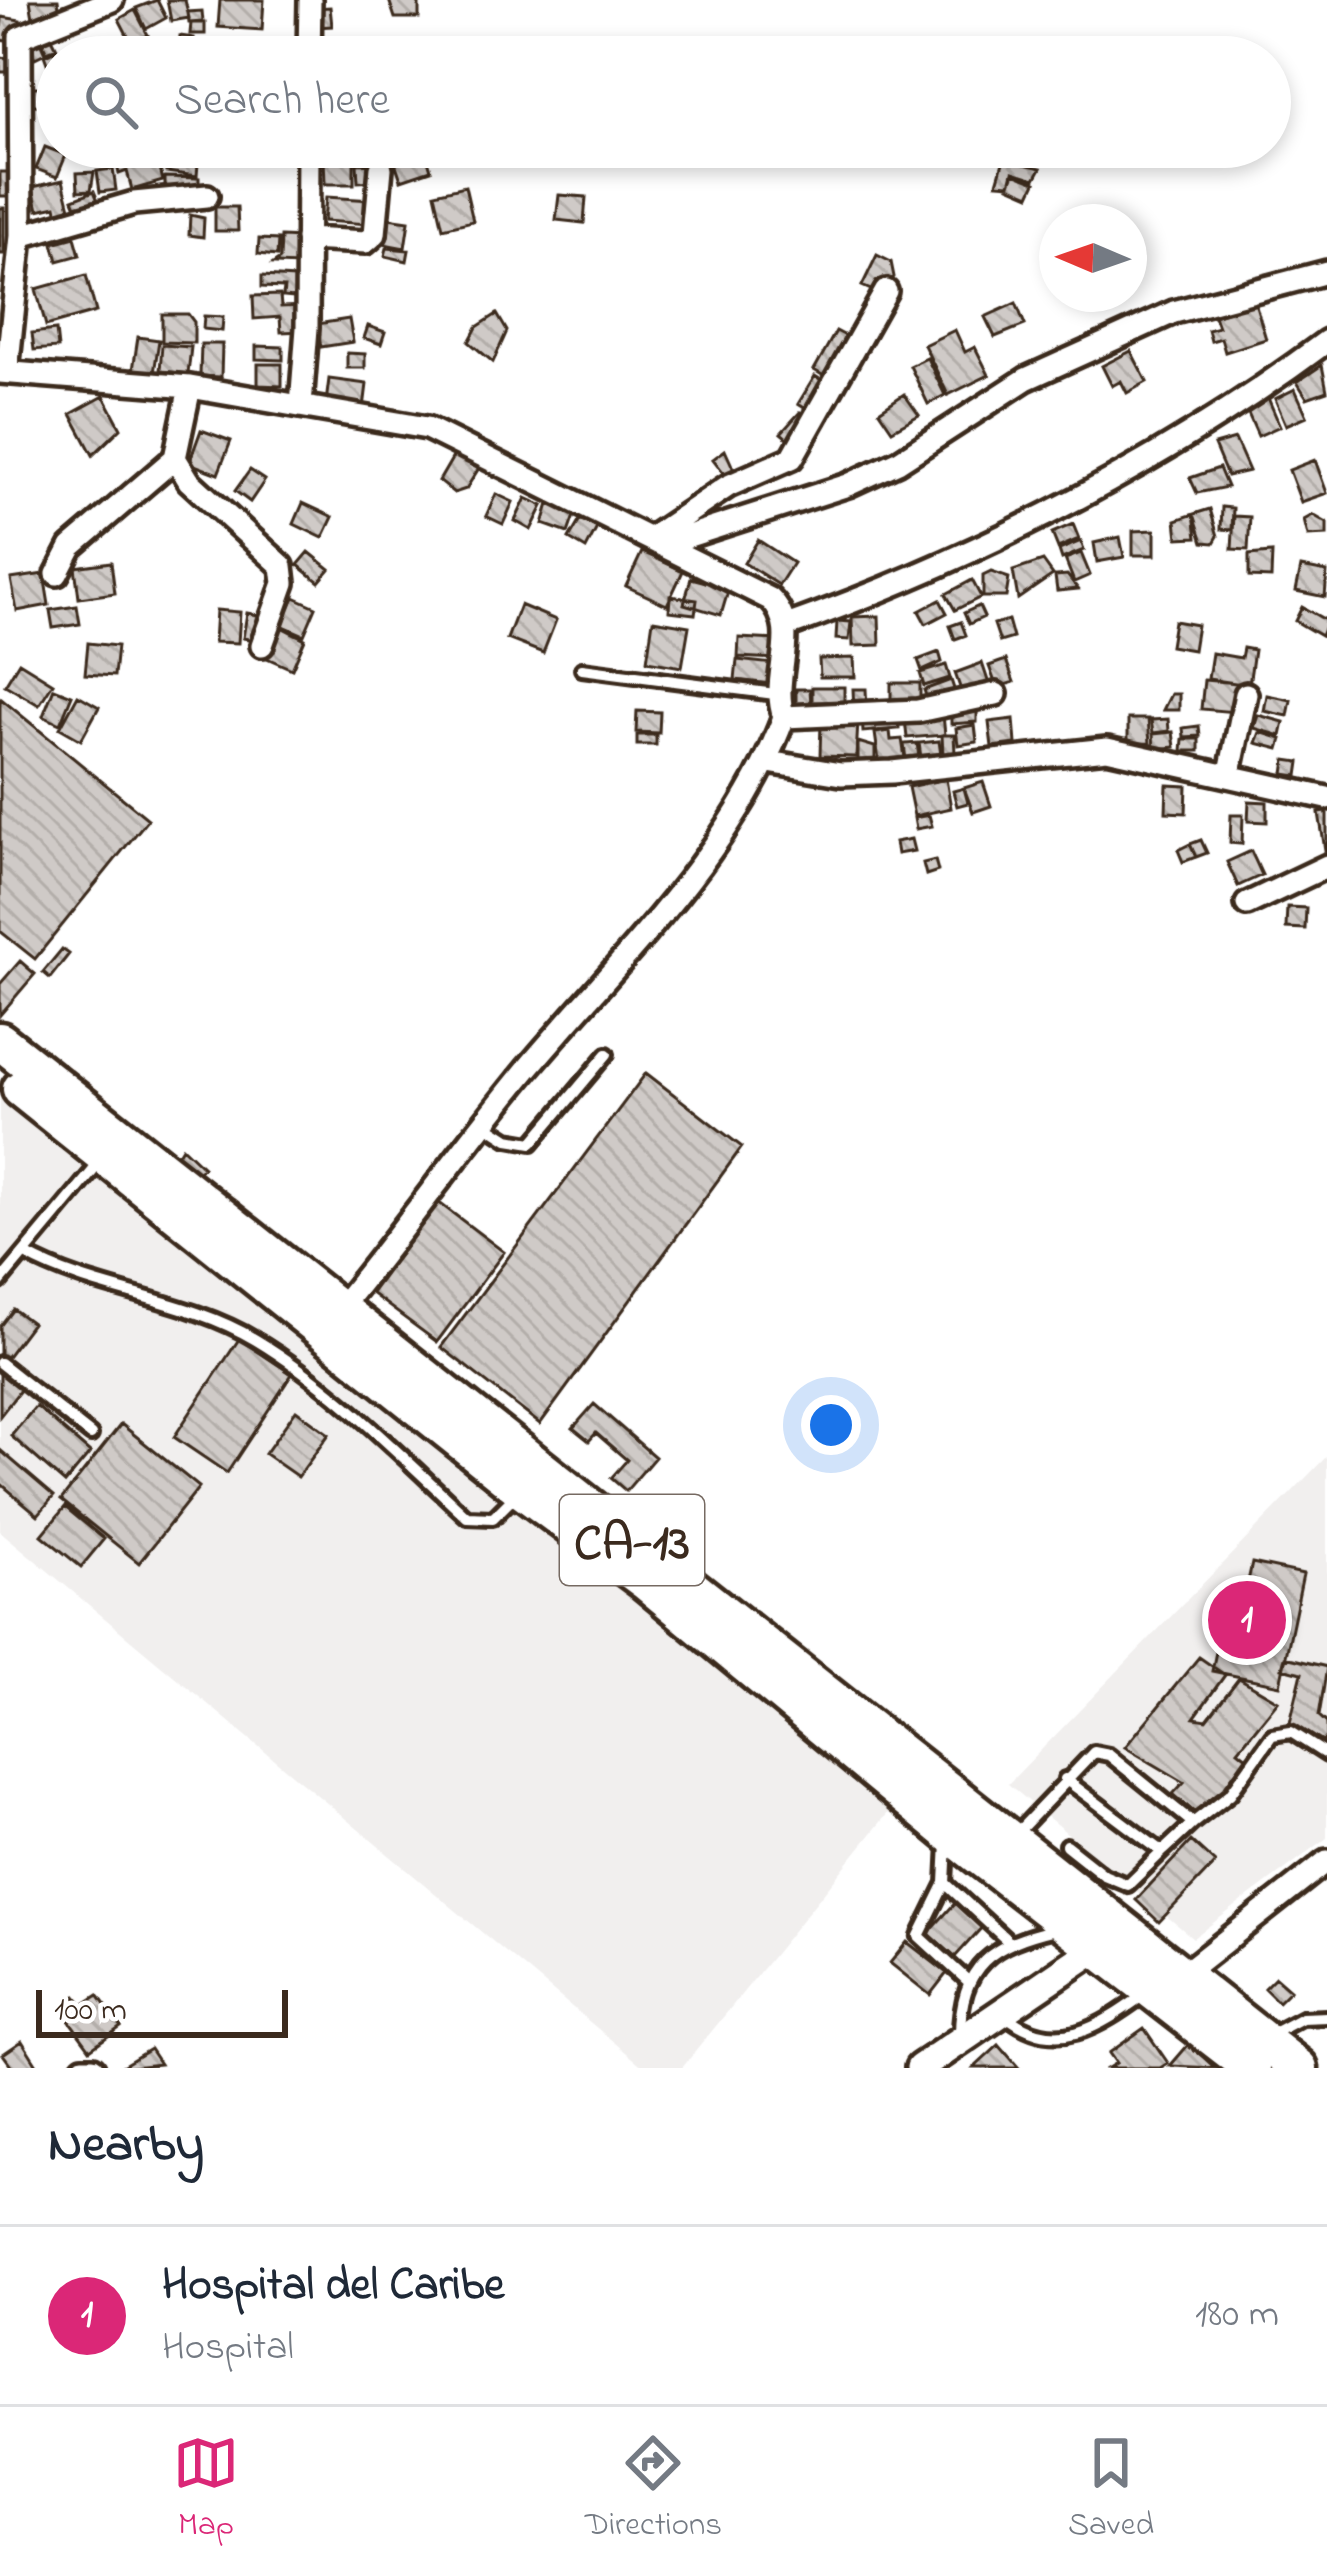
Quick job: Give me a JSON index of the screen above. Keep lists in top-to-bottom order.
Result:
{
  "streets": {
    "highway": ["CA-13"]
  },
  "scale_bar": "100 m",
  "north": "left",
  "page": {
    "search": "Search here",
    "pins": "1",
    "scale": "100 m",
    "heading": "Nearby",
    "list": [
      {
        "mark": "1",
        "name": "Hospital del Caribe",
        "note": "Hospital",
        "value": "180 m"
      }
    ],
    "nav": ["Map", "Directions", "Saved"]
  }
}
